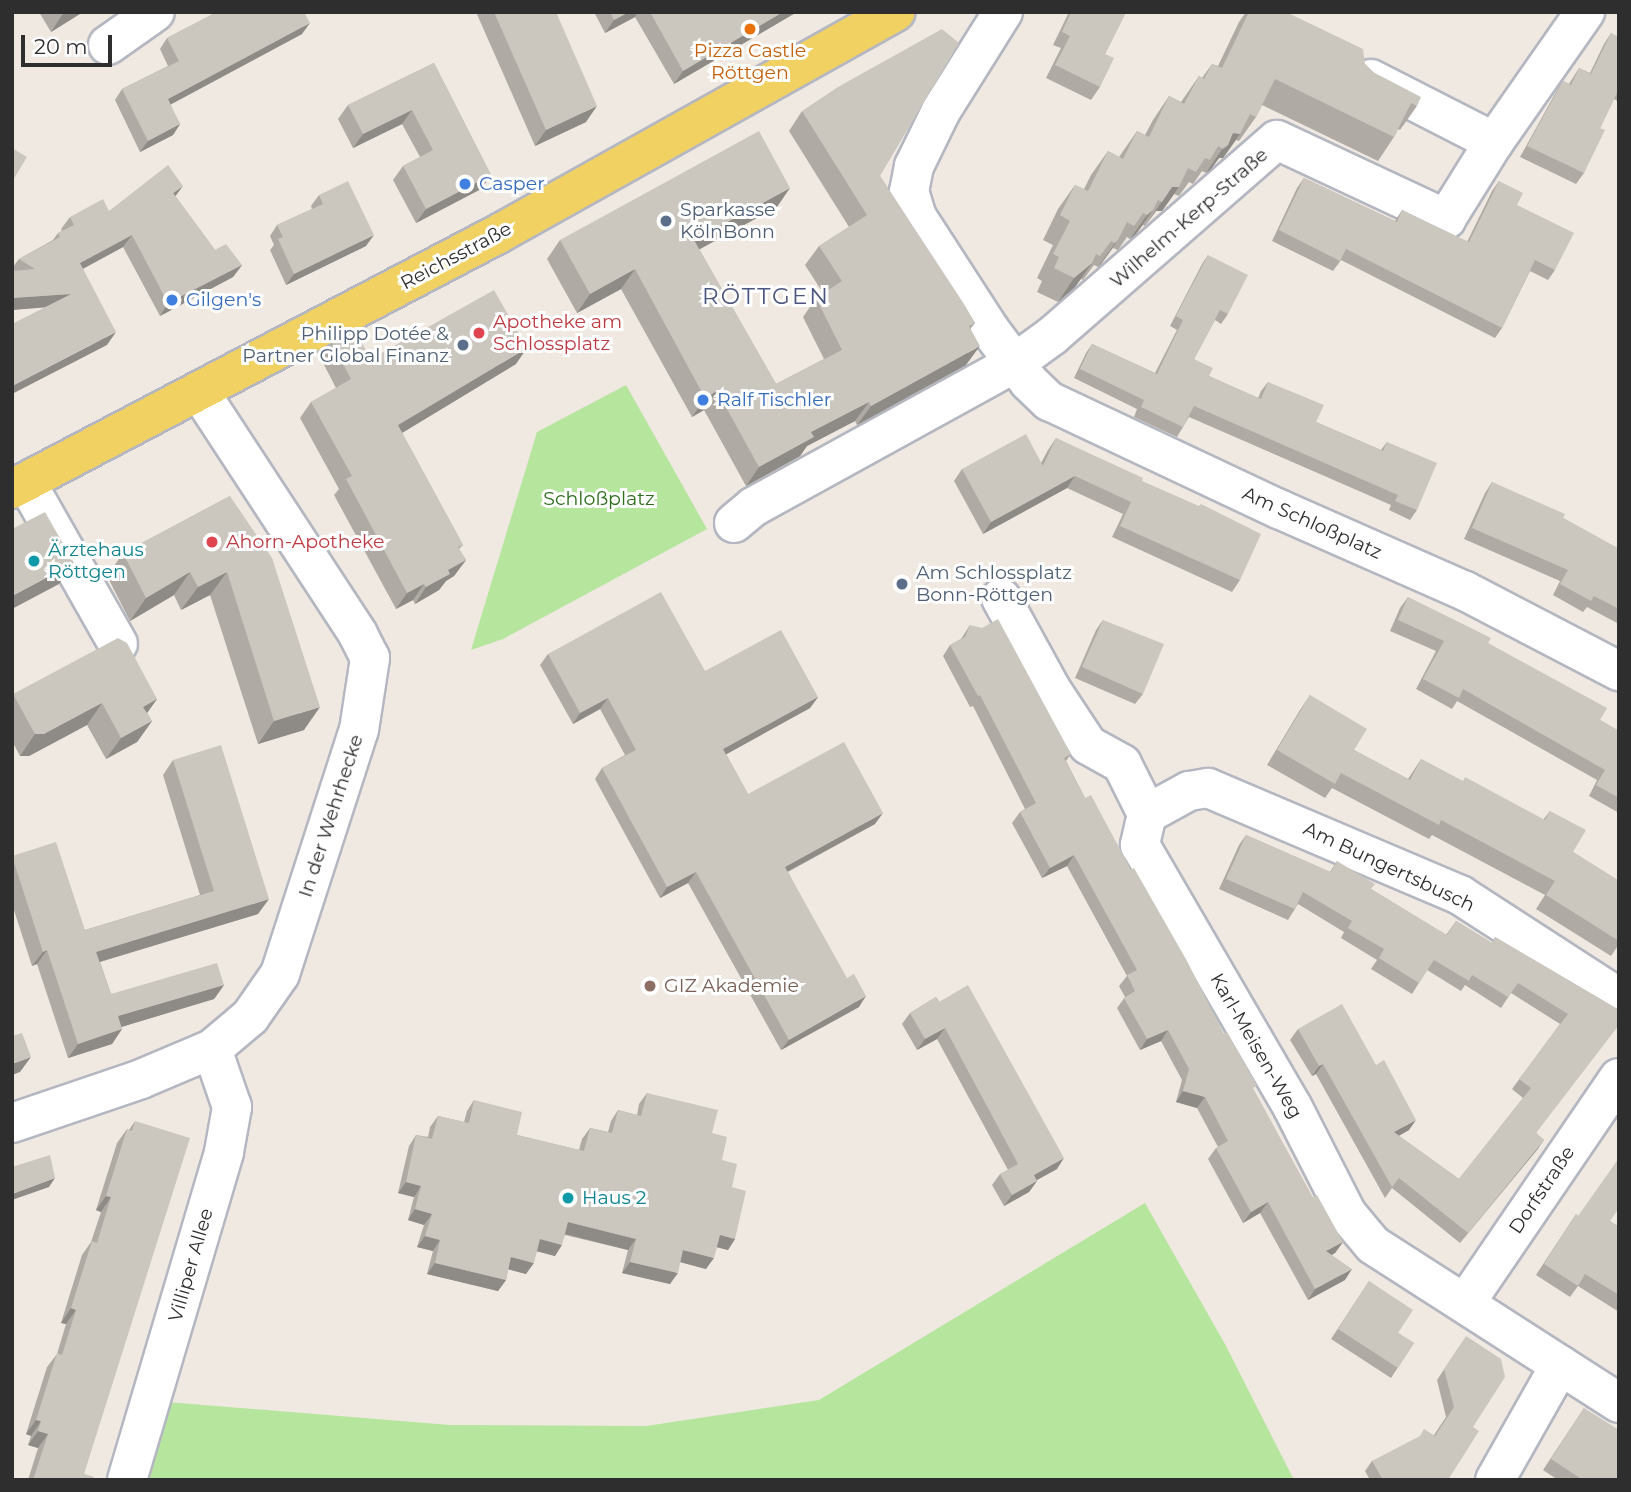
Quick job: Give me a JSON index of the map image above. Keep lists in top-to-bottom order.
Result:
{
  "streets": {
    "main road": ["Reichsstraße"],
    "street": [
      "Wilhelm-Kerp-Straße",
      "Am Schloßplatz",
      "In der Wehrhecke",
      "Am Bungertsbusch",
      "Karl-Meisen-Weg",
      "Dorfstraße",
      "Villiper Allee"
    ]
  },
  "crossings": [
    ["Wilhelm-Kerp-Straße", "Am Schloßplatz"],
    ["Reichsstraße", "In der Wehrhecke"],
    ["In der Wehrhecke", "Villiper Allee"],
    ["Karl-Meisen-Weg", "Dorfstraße"]
  ],
  "districts": ["RÖTTGEN"],
  "parks": ["Schloßplatz"],
  "places": [
    "Pizza Castle Röttgen",
    "Casper",
    "Sparkasse KölnBonn",
    "Gilgen's",
    "Apotheke am Schlossplatz",
    "Philipp Dotée & Partner Global Finanz",
    "Ralf Tischler",
    "Ahorn-Apotheke",
    "Ärztehaus Röttgen",
    "Am Schlossplatz Bonn-Röttgen",
    "GIZ Akademie",
    "Haus 2"
  ],
  "scale_bar": "20 m"
}
